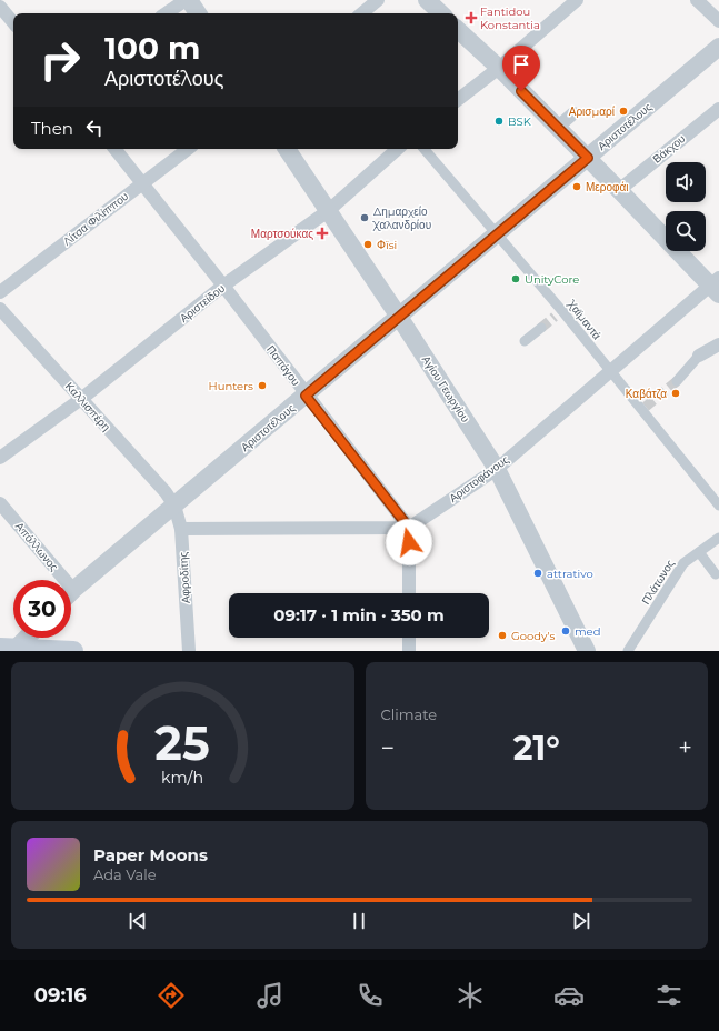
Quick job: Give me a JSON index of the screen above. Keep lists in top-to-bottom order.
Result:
{
  "streets": {
    "street": [
      "Αριστοτέλους",
      "Βάκχου",
      "Λίτσα Φιλίππου",
      "Αριστείδου",
      "Χαϊμαντά",
      "Παπάγου",
      "Αγίου Γεωργίου",
      "Καλλισπέρη",
      "Αριστοφάνους",
      "Απόλλωνος",
      "Αφροδίτης",
      "Πλάτωνος"
    ]
  },
  "crossings": [
    ["Αριστοτέλους", "Χαϊμαντά"],
    ["Αριστοτέλους", "Παπάγου"],
    ["Αριστοτέλους", "Αγίου Γεωργίου"],
    ["Αριστοτέλους", "Καλλισπέρη"],
    ["Αριστοτέλους", "Αφροδίτης"],
    ["Λίτσα Φιλίππου", "Παπάγου"],
    ["Αριστείδου", "Παπάγου"],
    ["Αριστείδου", "Αγίου Γεωργίου"],
    ["Αριστείδου", "Καλλισπέρη"],
    ["Χαϊμαντά", "Αριστοφάνους"],
    ["Παπάγου", "Αριστοφάνους"],
    ["Αγίου Γεωργίου", "Αριστοφάνους"],
    ["Καλλισπέρη", "Αφροδίτης"]
  ],
  "places": {
    "health": ["Fantidou Konstantia", "Μαρτσούκας"],
    "other": [
      "Αρισμαρί",
      "BSK",
      "Μεροφάι",
      "Δημαρχείο Χαλανδρίου",
      "Φïsi",
      "UnityCore",
      "Hunters",
      "Καβάτζα",
      "attrativo",
      "med",
      "Goody's"
    ]
  },
  "page": {
    "turn": ["100 m", "Αριστοτέλους"],
    "then": "Then",
    "limit": "30",
    "trip": "09:17 · 1 min · 350 m",
    "tile": "Climate",
    "heat": ["−", "21°", "+"],
    "song": ["Paper Moons", "Ada Vale"],
    "tabs": "09:16",
    "gauge": ["25", "km/h"]
  }
}
